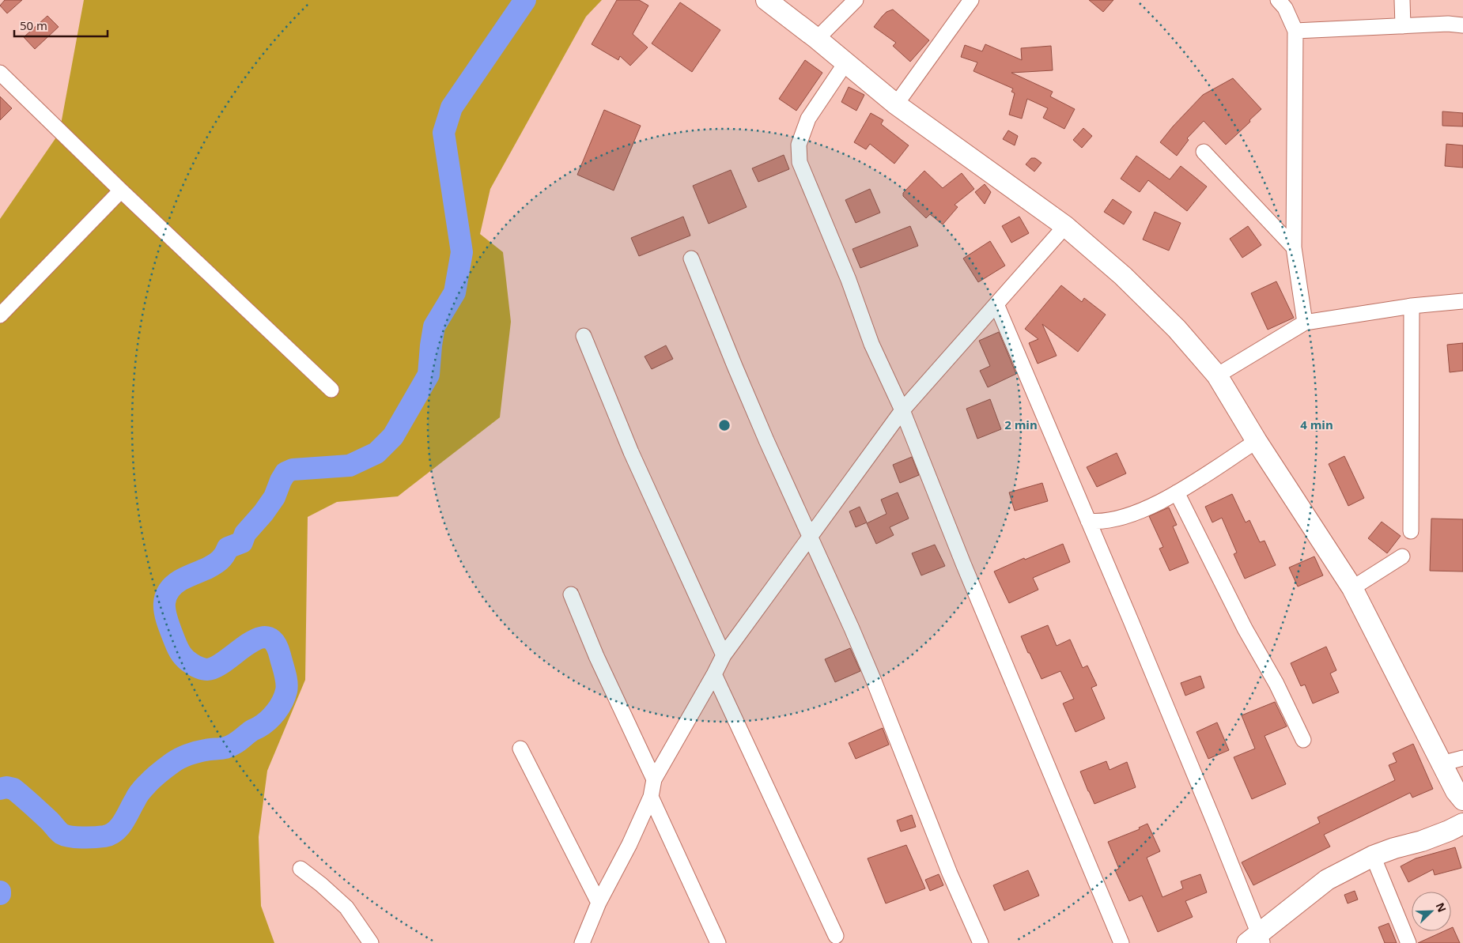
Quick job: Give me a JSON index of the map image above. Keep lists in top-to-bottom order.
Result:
{
  "scale_bar": "50 m",
  "north": "top right",
  "rings": ["2 min", "4 min"]
}
